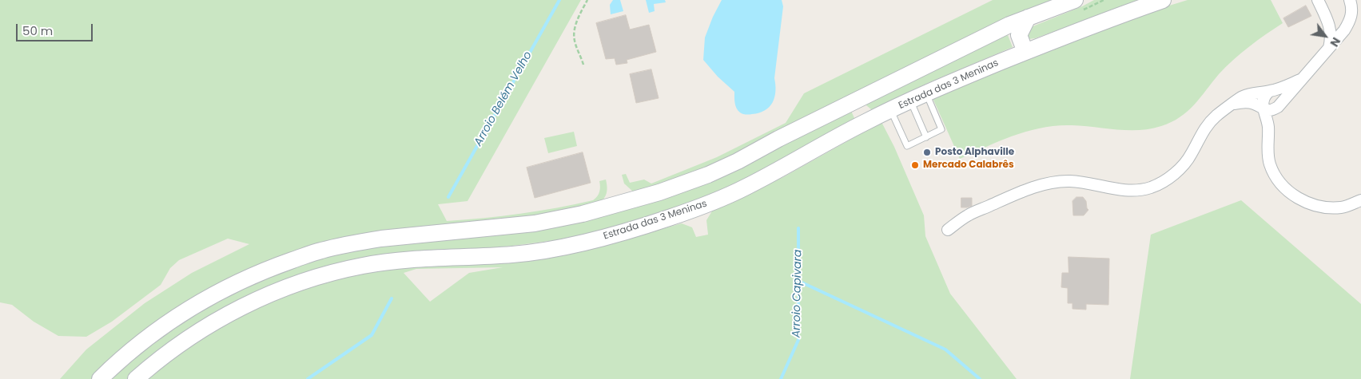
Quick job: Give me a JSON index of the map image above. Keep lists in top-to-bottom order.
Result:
{
  "streets": {
    "main road": ["Estrada das 3 Meninas"]
  },
  "water": ["Arroio Belém Velho", "Arroio Capivara"],
  "places": ["Posto Alphaville", "Mercado Calabrês"],
  "scale_bar": "50 m",
  "north": "bottom right"
}
